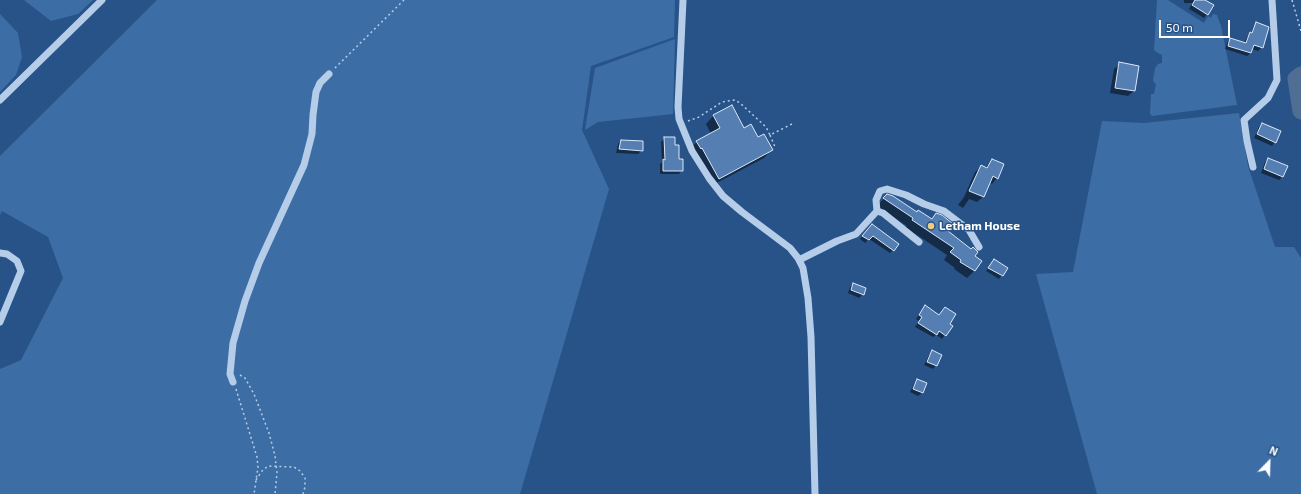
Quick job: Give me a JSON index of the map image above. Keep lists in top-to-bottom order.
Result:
{
  "places": ["Letham House"],
  "scale_bar": "50 m",
  "north": "top right"
}
